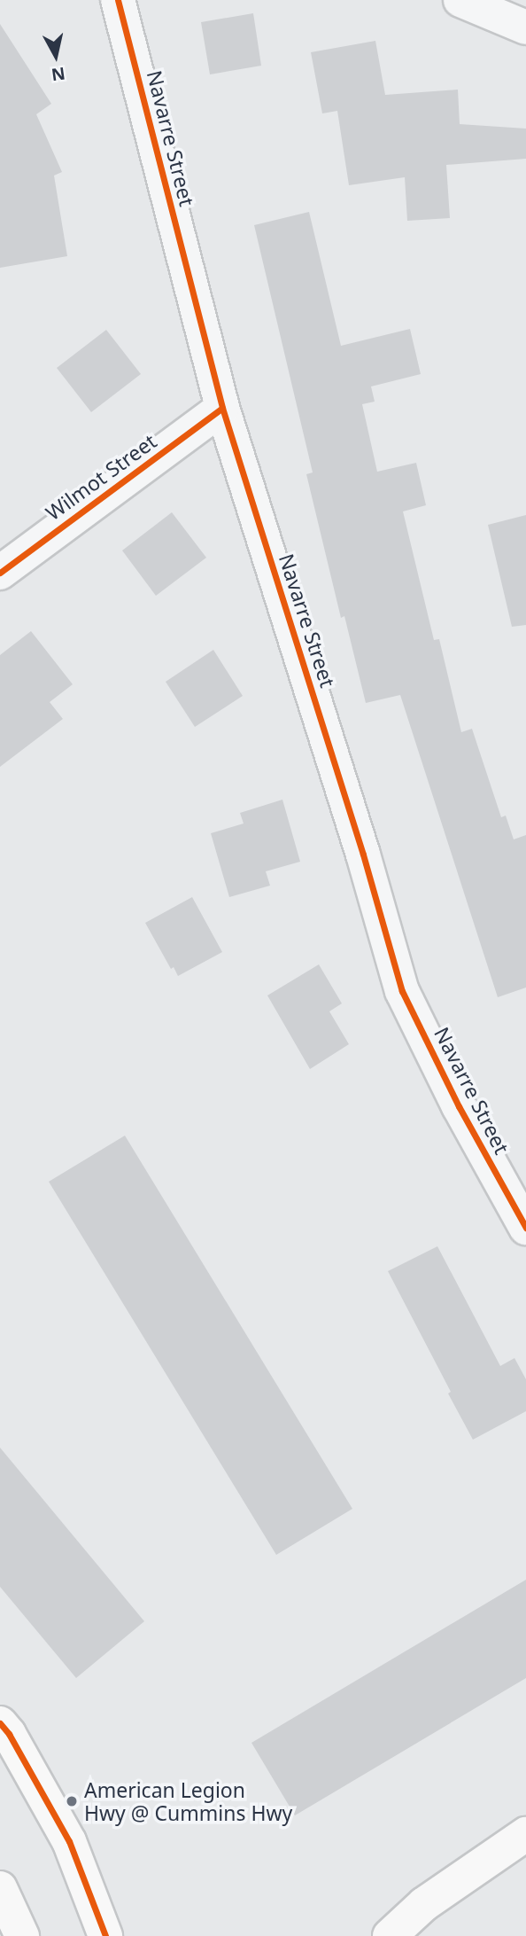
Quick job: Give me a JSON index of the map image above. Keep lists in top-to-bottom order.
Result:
{
  "streets": {
    "street": ["Navarre Street", "Wilmot Street"]
  },
  "crossings": [
    ["Navarre Street", "Wilmot Street"]
  ],
  "places": ["American Legion Hwy @ Cummins Hwy"],
  "north": "bottom"
}
